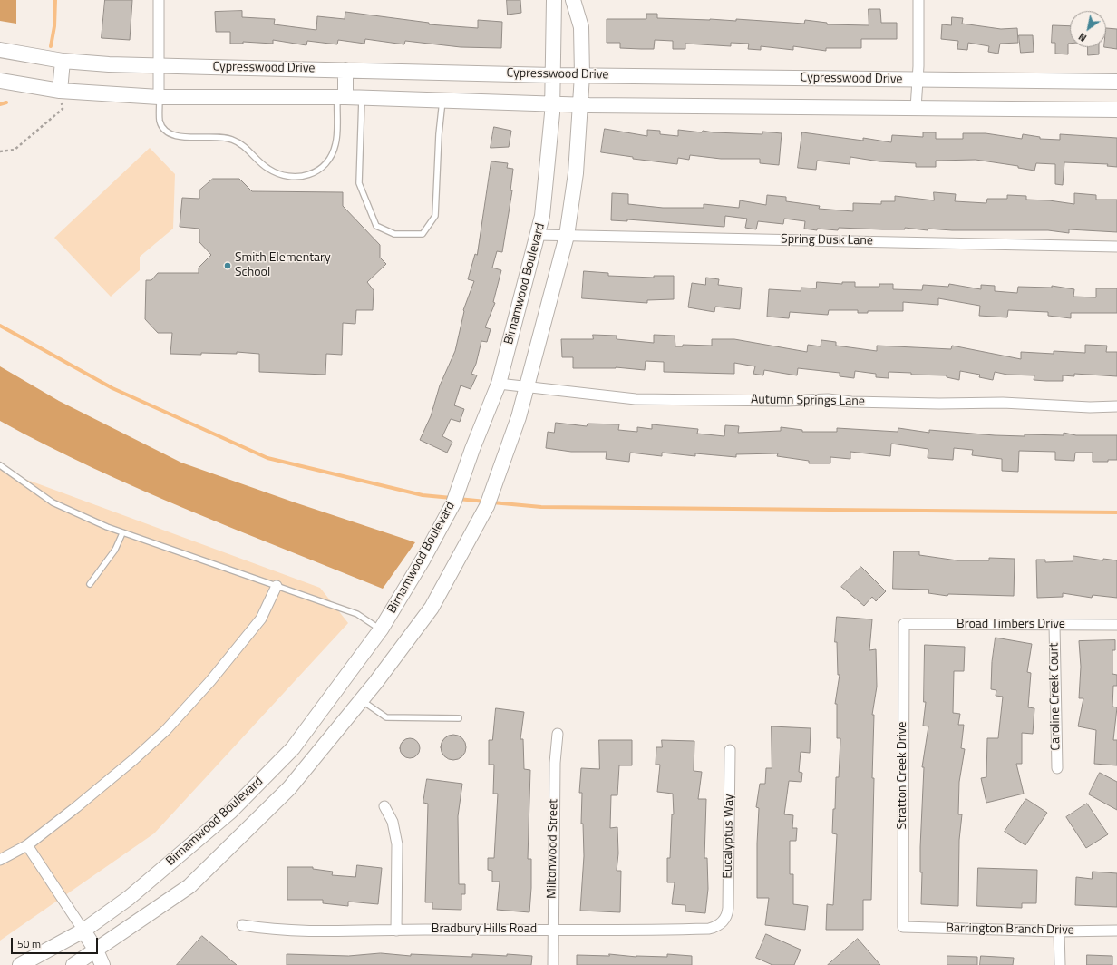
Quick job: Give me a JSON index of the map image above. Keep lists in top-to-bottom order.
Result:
{
  "streets": {
    "street": [
      "Cypresswood Drive",
      "Spring Dusk Lane",
      "Birnamwood Boulevard",
      "Autumn Springs Lane",
      "Broad Timbers Drive",
      "Caroline Creek Court",
      "Stratton Creek Drive",
      "Eucalyptus Way",
      "Miltonwood Street",
      "Bradbury Hills Road",
      "Barrington Branch Drive"
    ]
  },
  "crossings": [
    ["Cypresswood Drive", "Birnamwood Boulevard"],
    ["Spring Dusk Lane", "Birnamwood Boulevard"],
    ["Birnamwood Boulevard", "Autumn Springs Lane"],
    ["Broad Timbers Drive", "Caroline Creek Court"],
    ["Broad Timbers Drive", "Stratton Creek Drive"],
    ["Stratton Creek Drive", "Barrington Branch Drive"],
    ["Eucalyptus Way", "Bradbury Hills Road"],
    ["Miltonwood Street", "Bradbury Hills Road"]
  ],
  "places": ["Smith Elementary School"],
  "scale_bar": "50 m",
  "north": "bottom left"
}
